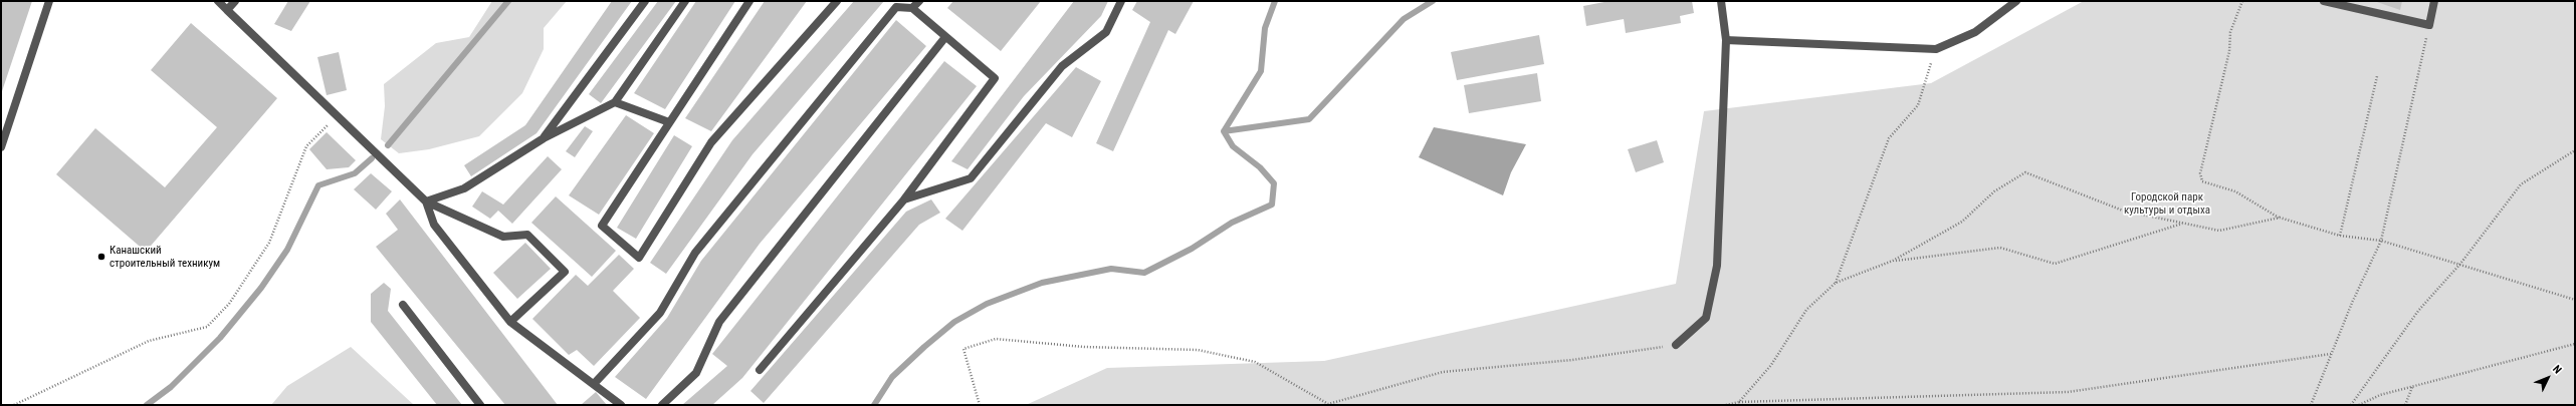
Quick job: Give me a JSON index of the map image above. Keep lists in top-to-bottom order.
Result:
{
  "parks": ["Городской парк культуры и отдыха"],
  "places": ["Канашский строительный техникум"],
  "north": "top right"
}
